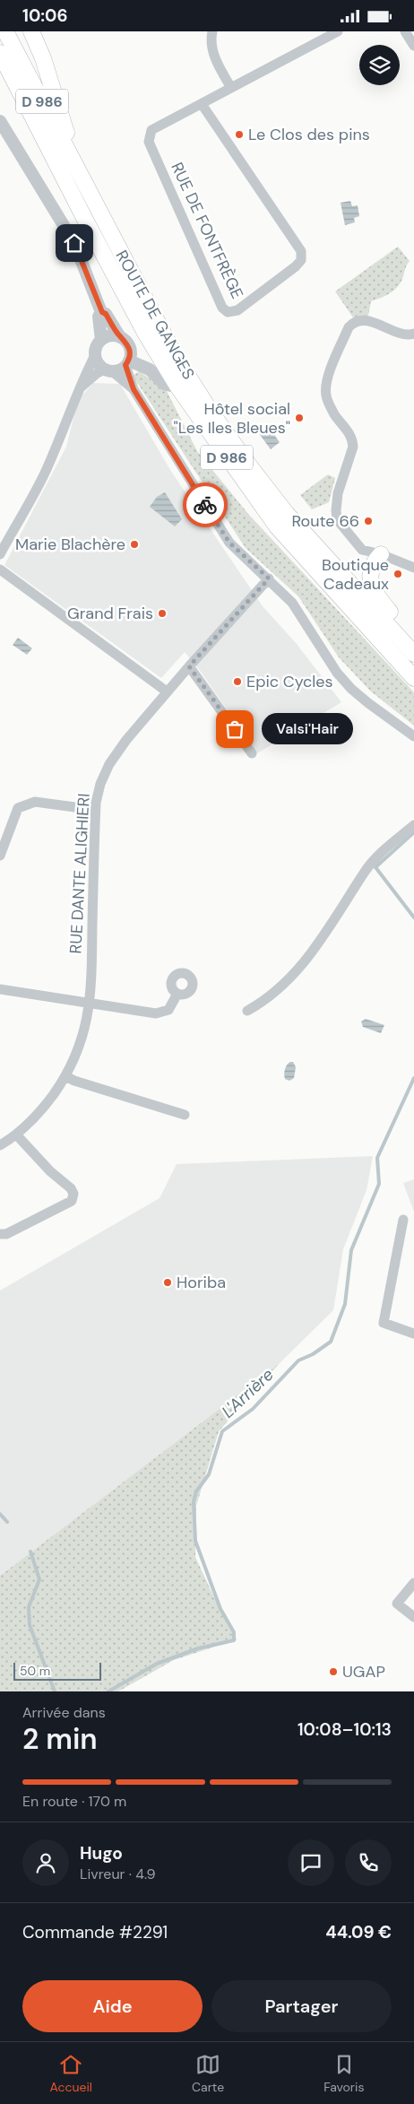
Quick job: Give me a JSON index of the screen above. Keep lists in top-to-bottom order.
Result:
{
  "streets": {
    "main road": ["D 986", "ROUTE DE GANGES"],
    "street": ["RUE DE FONTFRÈGE", "RUE DANTE ALIGHIERI"]
  },
  "crossings": [
    ["D 986", "ROUTE DE GANGES"]
  ],
  "water": ["L'Arrière"],
  "places": [
    "Le Clos des pins",
    "Hôtel social \"Les Iles Bleues\"",
    "Route 66",
    "Marie Blachère",
    "Boutique Cadeaux",
    "Grand Frais",
    "Epic Cycles",
    "Valsi'Hair",
    "Horiba",
    "UGAP"
  ],
  "scale_bar": "50 m",
  "page": {
    "status": "10:06",
    "bubble": "Valsi'Hair",
    "scale": "50 m",
    "heading": ["2 min", "Arrivée dans", "10:08–10:13"],
    "panel": [
      "Hugo",
      "Livreur · 4.9",
      "Commande #2291",
      "44.09 €"
    ],
    "bar": "En route · 170 m",
    "buttons": ["Aide", "Partager"],
    "tabs": ["Accueil", "Carte", "Favoris"]
  }
}
